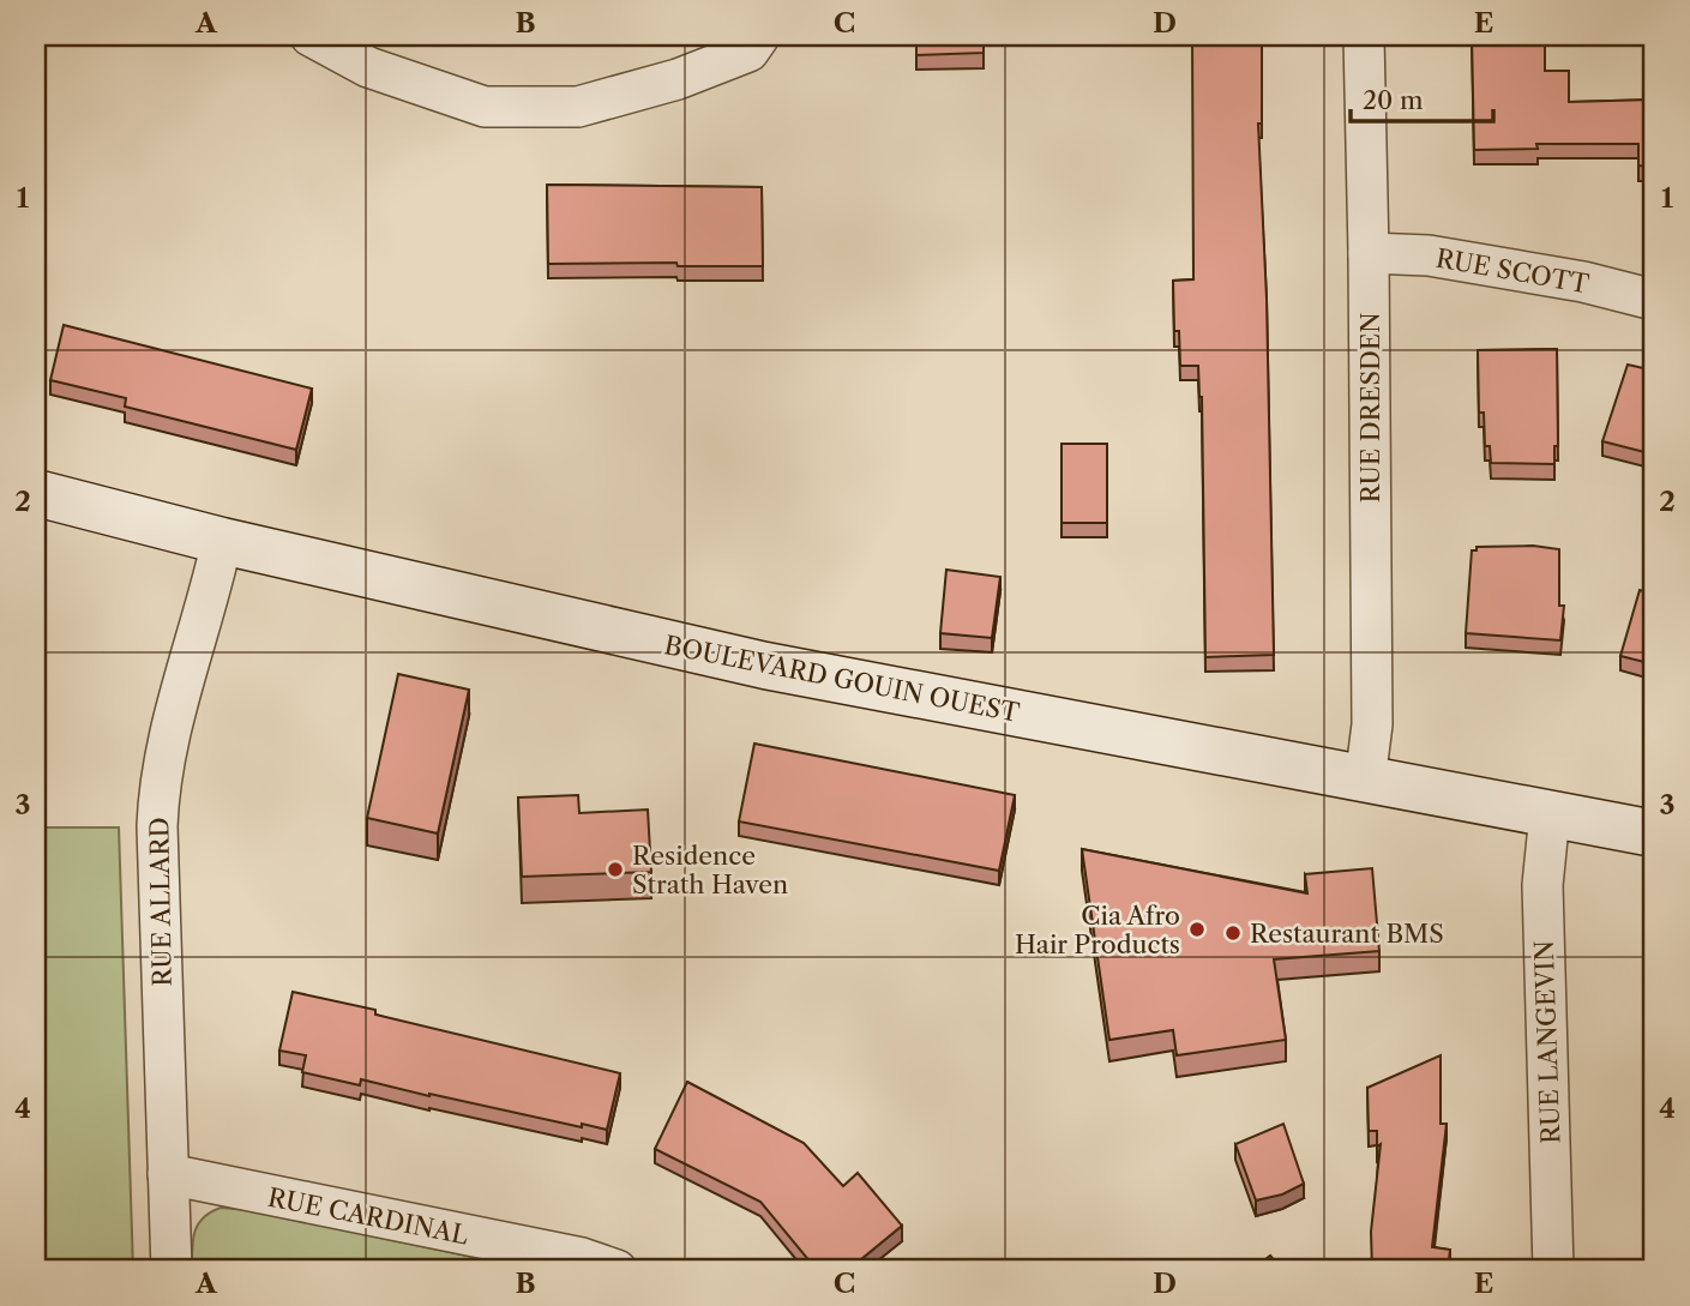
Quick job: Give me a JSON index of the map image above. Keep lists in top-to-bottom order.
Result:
{
  "streets": {
    "street": [
      "RUE SCOTT",
      "RUE DRESDEN",
      "BOULEVARD GOUIN OUEST",
      "RUE ALLARD",
      "RUE LANGEVIN",
      "RUE CARDINAL"
    ]
  },
  "crossings": [
    ["RUE SCOTT", "RUE DRESDEN"],
    ["RUE DRESDEN", "BOULEVARD GOUIN OUEST"],
    ["BOULEVARD GOUIN OUEST", "RUE ALLARD"],
    ["BOULEVARD GOUIN OUEST", "RUE LANGEVIN"],
    ["RUE ALLARD", "RUE CARDINAL"]
  ],
  "places": ["Residence Strath Haven", "Cia Afro Hair Products", "Restaurant BMS"],
  "scale_bar": "20 m",
  "grid": {
    "columns": [
      "A",
      "B",
      "C",
      "D",
      "E"
    ],
    "rows": [
      "1",
      "2",
      "3",
      "4"
    ]
  }
}
